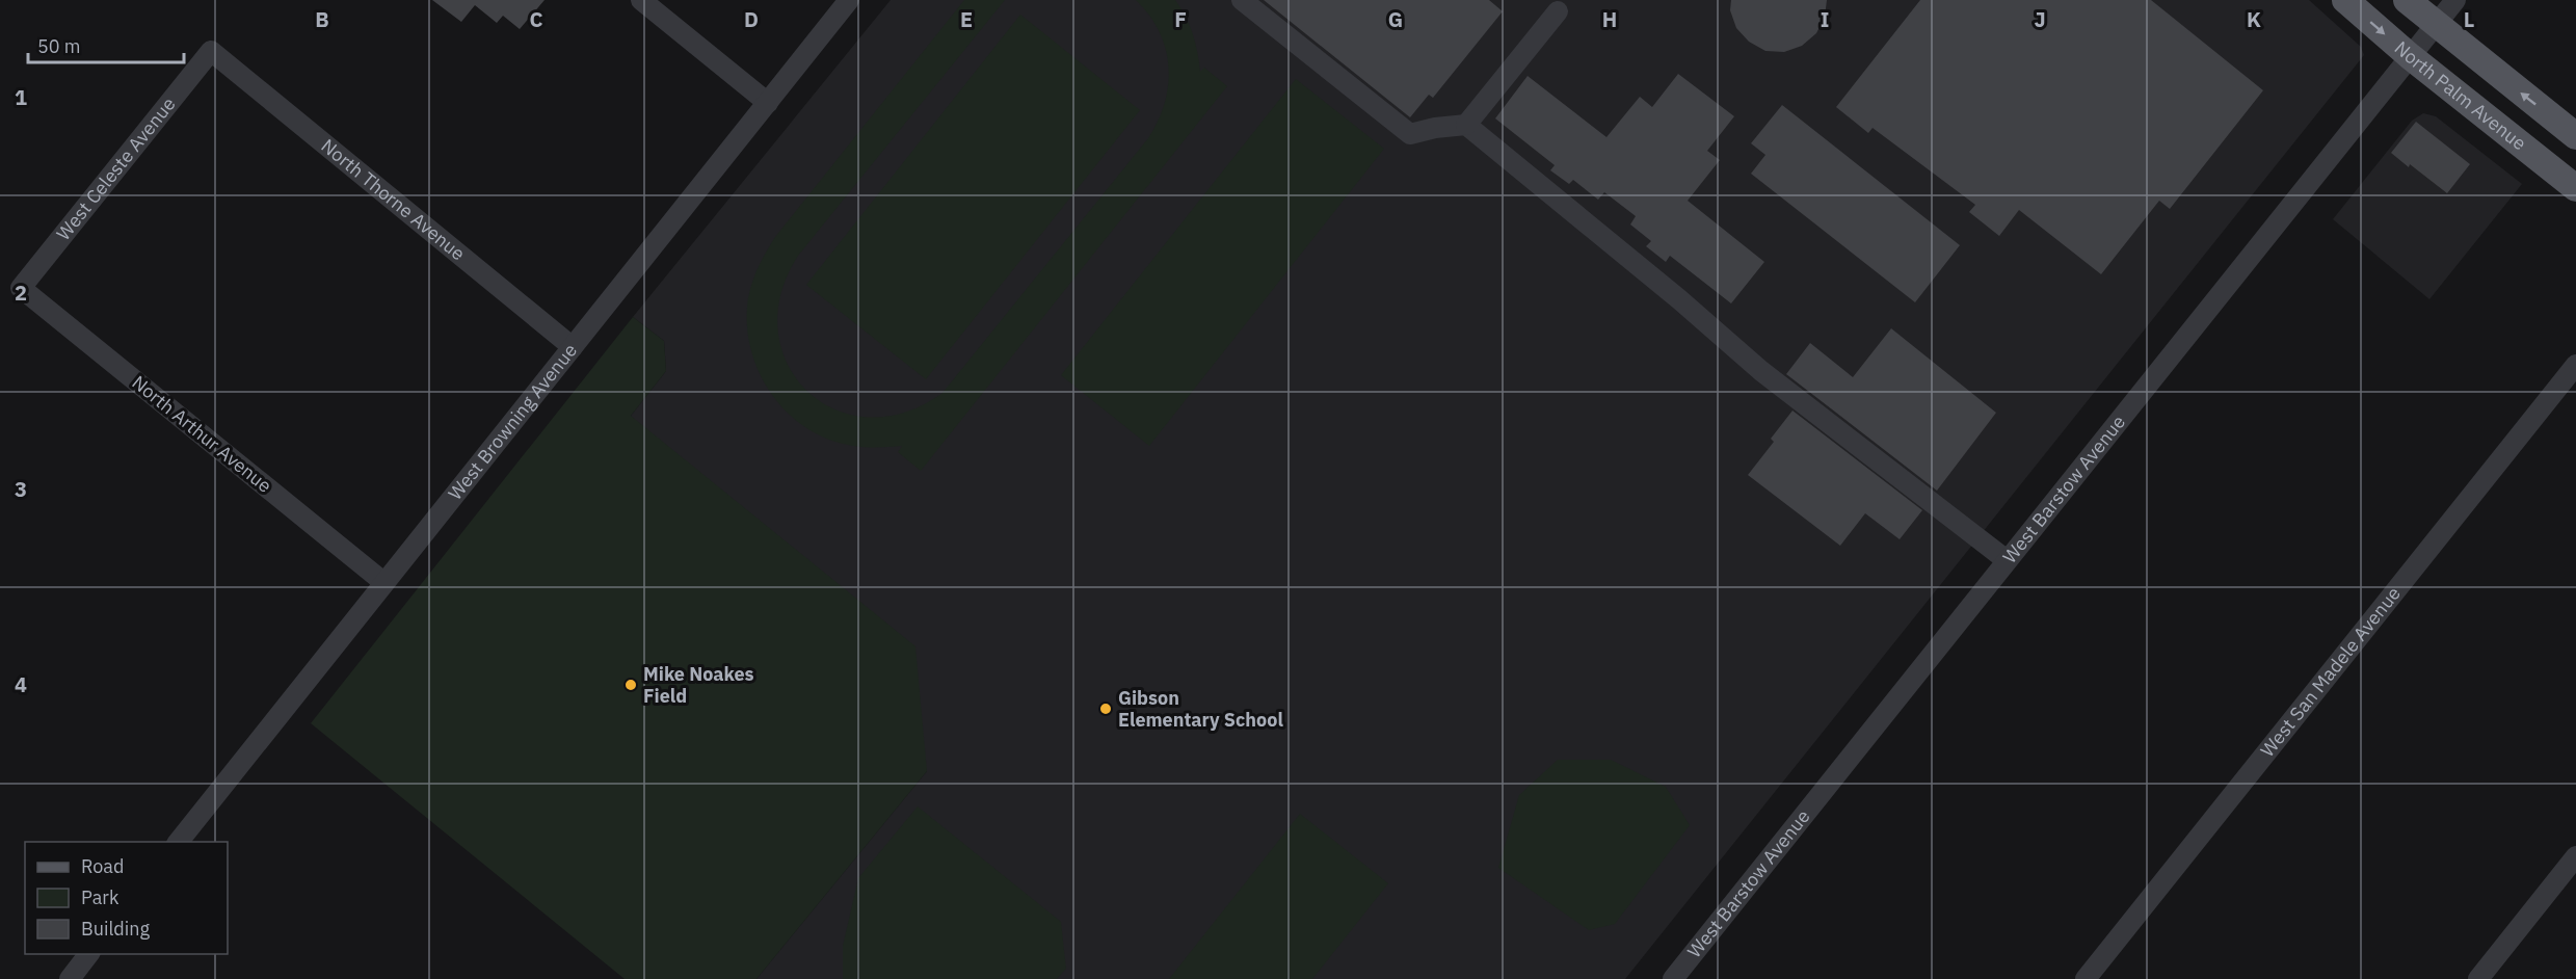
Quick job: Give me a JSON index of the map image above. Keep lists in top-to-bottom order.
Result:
{
  "streets": {
    "main road": ["North Palm Avenue"],
    "street": [
      "West Celeste Avenue",
      "North Thorne Avenue",
      "West Browning Avenue",
      "North Arthur Avenue",
      "West Barstow Avenue",
      "West San Madele Avenue"
    ]
  },
  "crossings": [
    ["North Palm Avenue", "West Barstow Avenue"],
    ["West Celeste Avenue", "North Thorne Avenue"],
    ["West Celeste Avenue", "North Arthur Avenue"],
    ["North Thorne Avenue", "West Browning Avenue"],
    ["West Browning Avenue", "North Arthur Avenue"]
  ],
  "places": ["Mike Noakes Field", "Gibson Elementary School"],
  "legend": ["Road", "Park", "Building"],
  "scale_bar": "50 m",
  "grid": {
    "columns": [
      "B",
      "C",
      "D",
      "E",
      "F",
      "G",
      "H",
      "I",
      "J",
      "K",
      "L"
    ],
    "rows": [
      "1",
      "2",
      "3",
      "4"
    ]
  }
}
